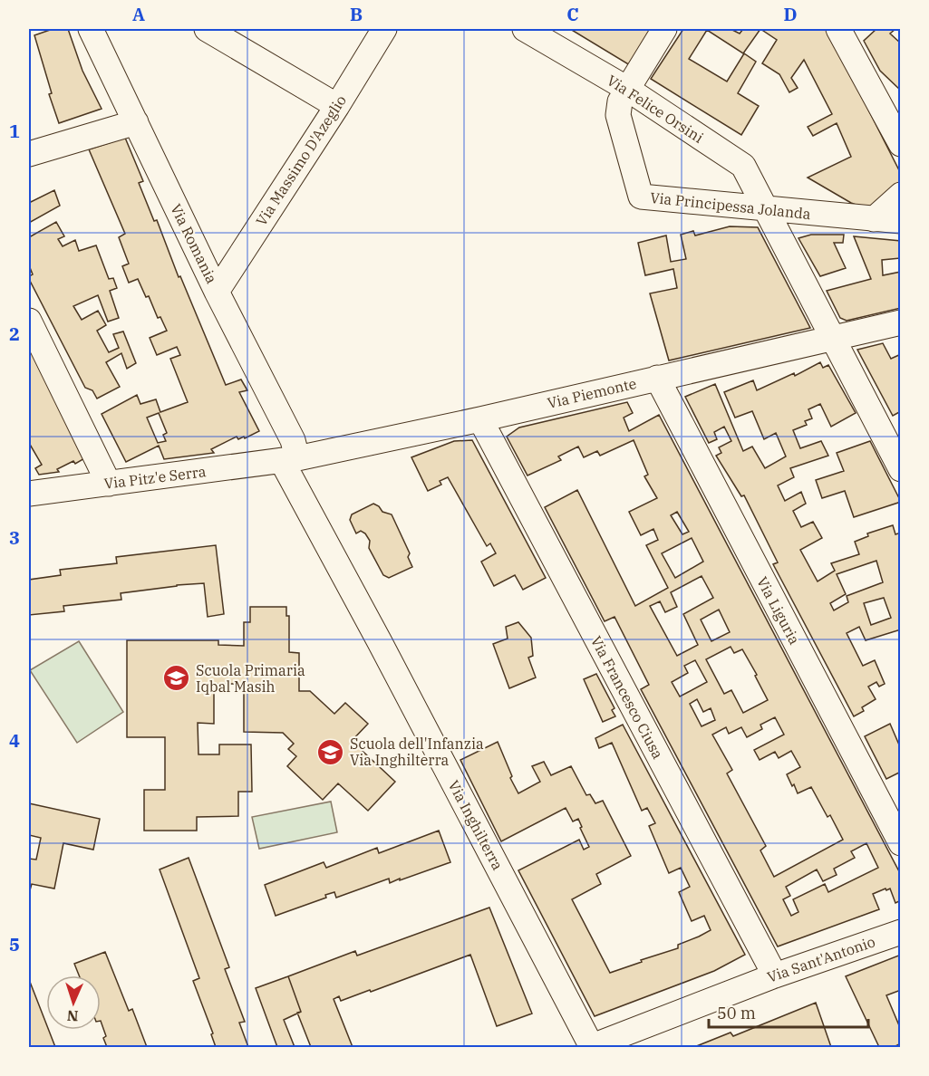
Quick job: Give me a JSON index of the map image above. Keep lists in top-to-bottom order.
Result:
{
  "streets": {
    "street": [
      "Via Felice Orsini",
      "Via Massimo D'Azeglio",
      "Via Principessa Jolanda",
      "Via Romania",
      "Via Piemonte",
      "Via Pitz'e Serra",
      "Via Liguria",
      "Via Francesco Ciusa",
      "Via Inghilterra",
      "Via Sant'Antonio"
    ]
  },
  "crossings": [
    ["Via Felice Orsini", "Via Principessa Jolanda"],
    ["Via Felice Orsini", "Via Piemonte"],
    ["Via Massimo D'Azeglio", "Via Romania"],
    ["Via Romania", "Via Piemonte"],
    ["Via Romania", "Via Pitz'e Serra"],
    ["Via Romania", "Via Inghilterra"],
    ["Via Piemonte", "Via Pitz'e Serra"],
    ["Via Piemonte", "Via Liguria"],
    ["Via Piemonte", "Via Francesco Ciusa"],
    ["Via Piemonte", "Via Inghilterra"],
    ["Via Pitz'e Serra", "Via Inghilterra"],
    ["Via Francesco Ciusa", "Via Sant'Antonio"],
    ["Via Inghilterra", "Via Sant'Antonio"]
  ],
  "places": {
    "school or university": ["Scuola Primaria Iqbal Masih", "Scuola dell'Infanzia Via Inghilterra"]
  },
  "scale_bar": "50 m",
  "north": "bottom",
  "grid": {
    "columns": [
      "A",
      "B",
      "C",
      "D"
    ],
    "rows": [
      "1",
      "2",
      "3",
      "4",
      "5"
    ]
  }
}
